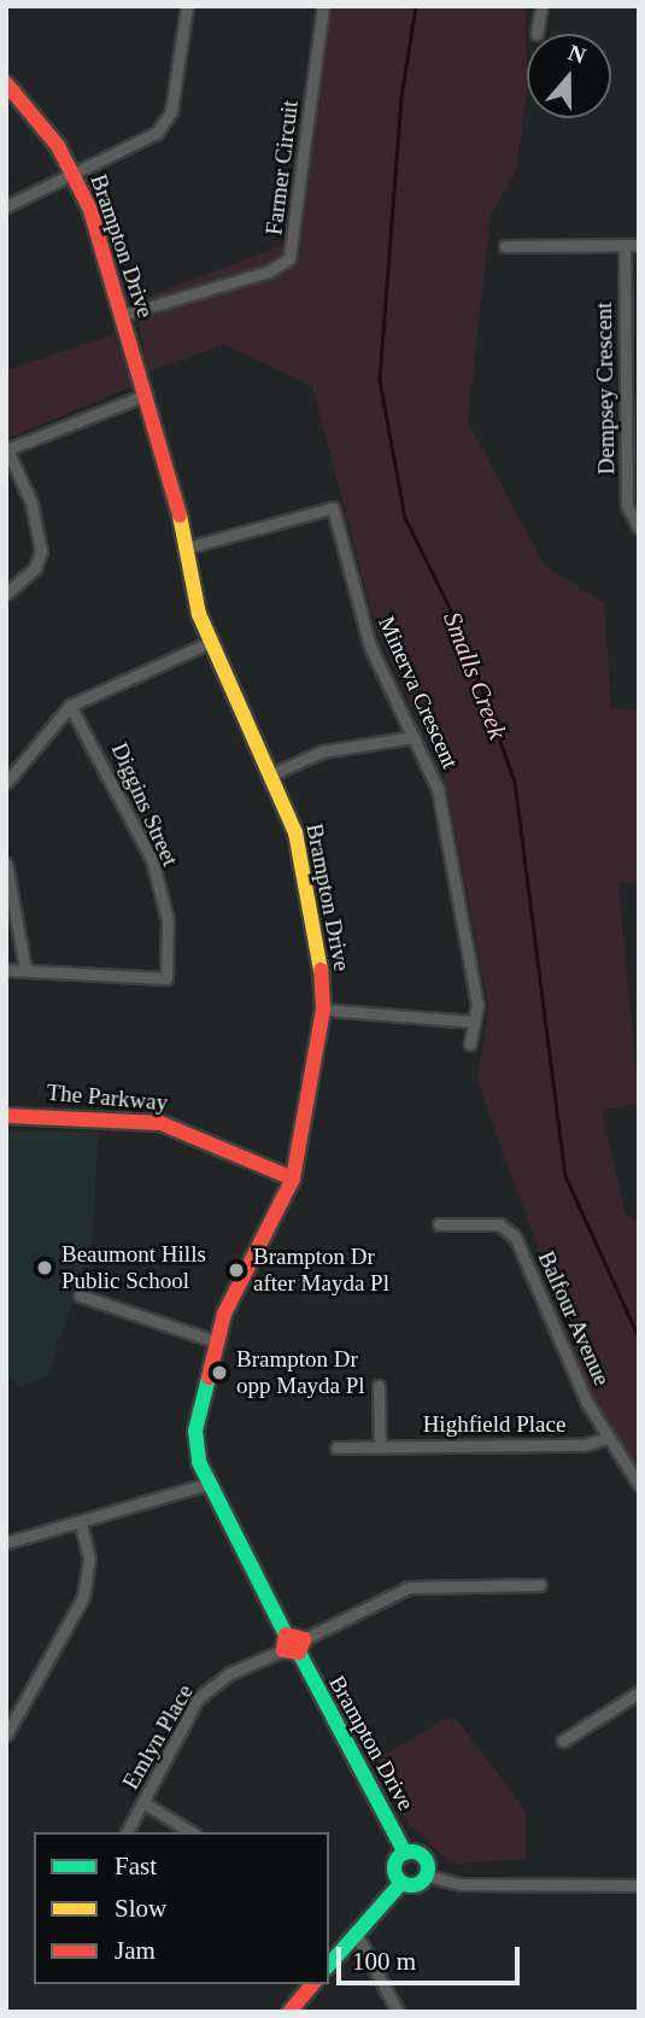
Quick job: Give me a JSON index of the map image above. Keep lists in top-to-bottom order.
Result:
{
  "streets": {
    "street": [
      "Farmer Circuit",
      "Brampton Drive",
      "Dempsey Crescent",
      "Minerva Crescent",
      "Diggins Street",
      "The Parkway",
      "Balfour Avenue",
      "Highfield Place",
      "Emlyn Place"
    ]
  },
  "crossings": [
    ["Farmer Circuit", "Brampton Drive"],
    ["Brampton Drive", "Minerva Crescent"],
    ["Brampton Drive", "The Parkway"],
    ["Brampton Drive", "Emlyn Place"],
    ["Balfour Avenue", "Highfield Place"]
  ],
  "water": ["Smalls Creek"],
  "places": ["Beaumont Hills Public School", "Brampton Dr after Mayda Pl", "Brampton Dr opp Mayda Pl"],
  "legend": ["Fast", "Slow", "Jam"],
  "scale_bar": "100 m",
  "north": "top"
}
